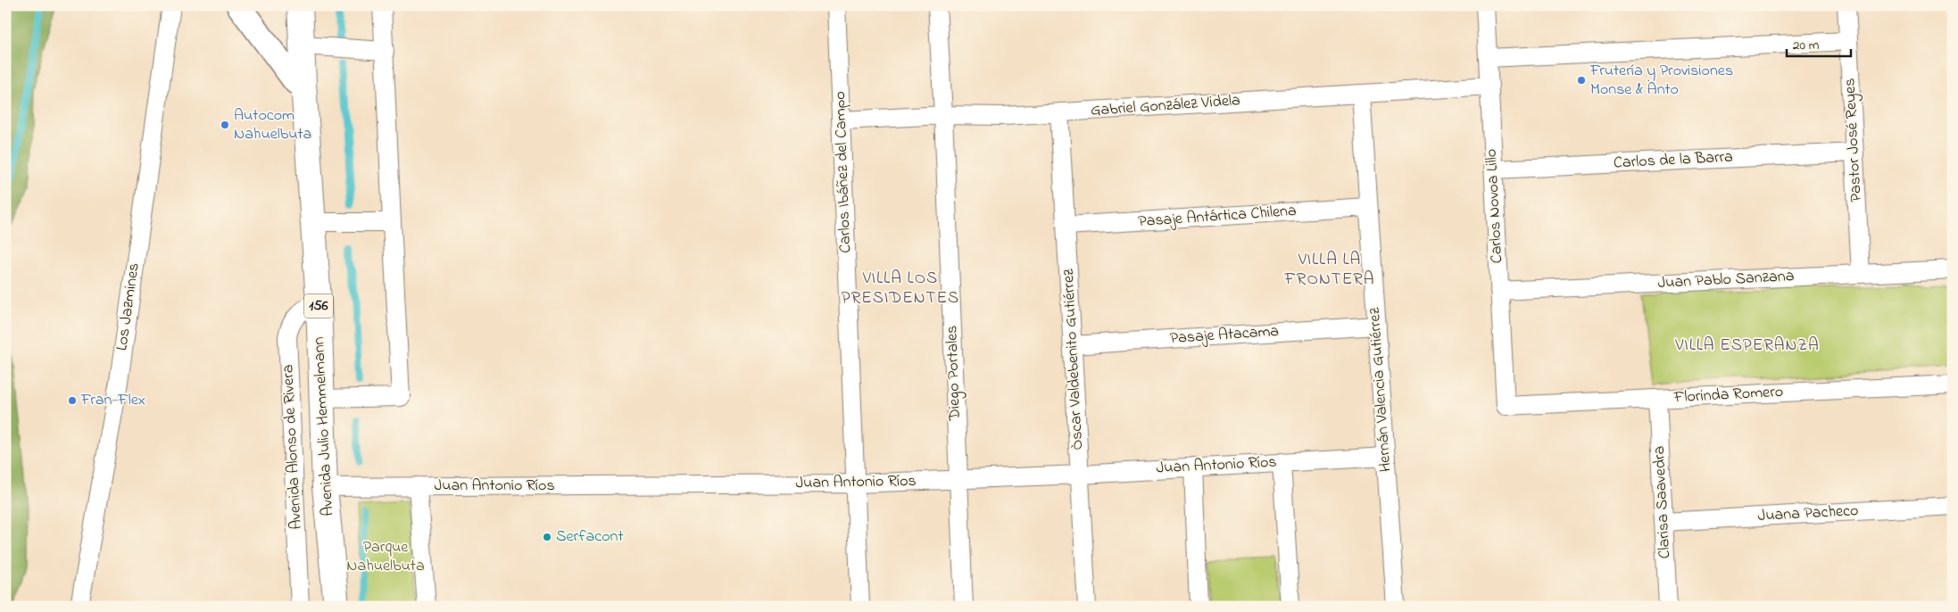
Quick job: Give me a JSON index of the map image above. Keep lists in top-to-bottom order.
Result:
{
  "streets": {
    "highway": ["156", "Avenida Julio Hemmelmann"],
    "street": [
      "Gabriel González Videla",
      "Pastor José Reyes",
      "Carlos de la Barra",
      "Carlos Ibáñez del Campo",
      "Carlos Novoa Lillo",
      "Pasaje Antártica Chilena",
      "Juan Pablo Sanzana",
      "Los Jazmines",
      "Pasaje Atacama",
      "Òscar Valdebenito Gutiérrez",
      "Diego Portales",
      "Hernán Valencia Gutiérrez",
      "Florinda Romero",
      "Avenida Alonso de Rivera",
      "Juan Antonio Ríos",
      "Clarisa Saavedra",
      "Juana Pacheco"
    ]
  },
  "crossings": [
    ["Gabriel González Videla", "Carlos Ibáñez del Campo"],
    ["Gabriel González Videla", "Carlos Novoa Lillo"],
    ["Gabriel González Videla", "Òscar Valdebenito Gutiérrez"],
    ["Gabriel González Videla", "Diego Portales"],
    ["Gabriel González Videla", "Hernán Valencia Gutiérrez"],
    ["Pastor José Reyes", "Carlos de la Barra"],
    ["Pastor José Reyes", "Juan Pablo Sanzana"],
    ["Carlos de la Barra", "Carlos Novoa Lillo"],
    ["Carlos Ibáñez del Campo", "Juan Antonio Ríos"],
    ["Carlos Novoa Lillo", "Juan Pablo Sanzana"],
    ["Carlos Novoa Lillo", "Florinda Romero"],
    ["Pasaje Antártica Chilena", "Òscar Valdebenito Gutiérrez"],
    ["Pasaje Antártica Chilena", "Hernán Valencia Gutiérrez"],
    ["Pasaje Atacama", "Òscar Valdebenito Gutiérrez"],
    ["Pasaje Atacama", "Hernán Valencia Gutiérrez"],
    ["Òscar Valdebenito Gutiérrez", "Juan Antonio Ríos"],
    ["Diego Portales", "Juan Antonio Ríos"],
    ["Hernán Valencia Gutiérrez", "Juan Antonio Ríos"],
    ["Florinda Romero", "Clarisa Saavedra"],
    ["Avenida Julio Hemmelmann", "Avenida Alonso de Rivera"],
    ["Avenida Julio Hemmelmann", "Juan Antonio Ríos"],
    ["Clarisa Saavedra", "Juana Pacheco"]
  ],
  "districts": ["VILLA LA FRONTERA", "VILLA LOS PRESIDENTES", "VILLA ESPERANZA"],
  "parks": ["Parque Nahuelbuta"],
  "places": [
    "Frutería y Provisiones Monse & Anto",
    "Autocom Nahuelbuta",
    "Fran-Flex",
    "Serfacont"
  ],
  "scale_bar": "20 m"
}
